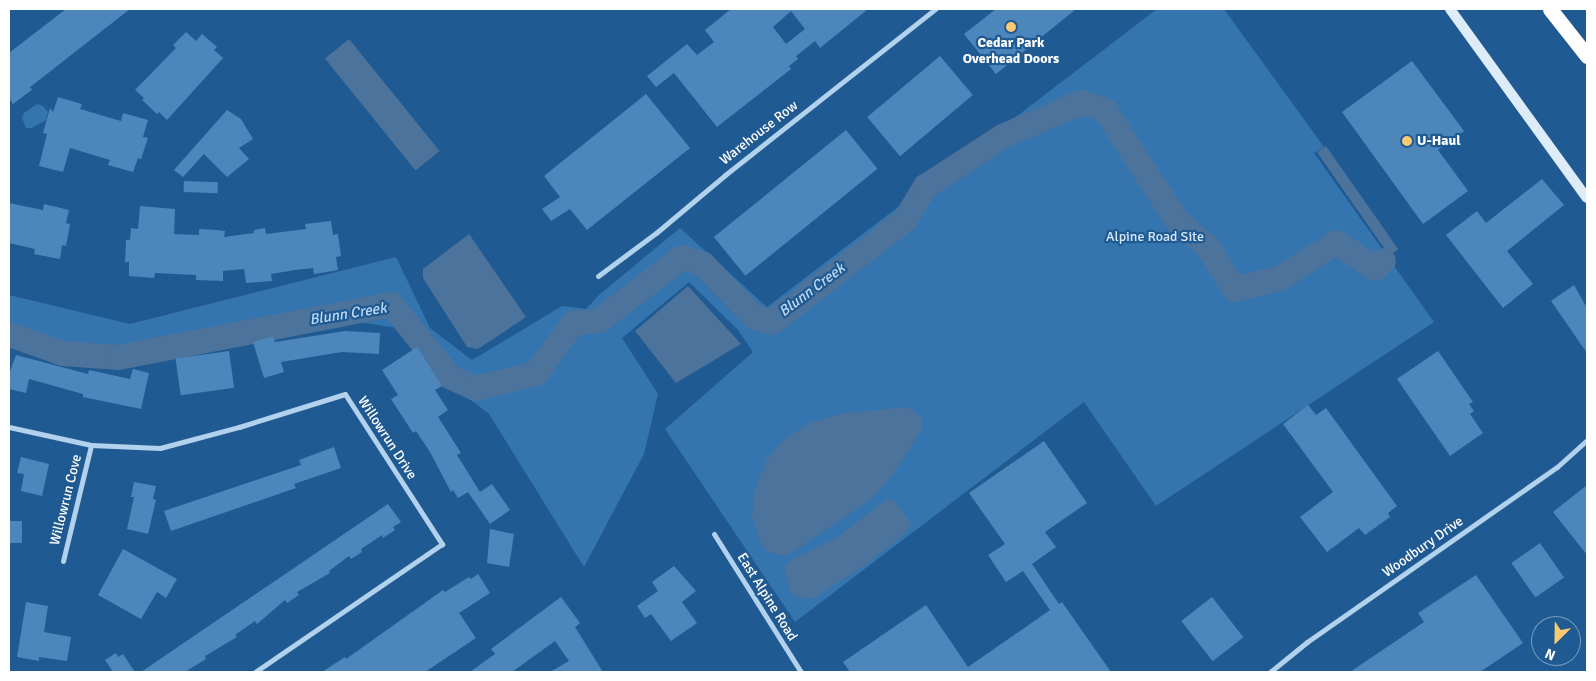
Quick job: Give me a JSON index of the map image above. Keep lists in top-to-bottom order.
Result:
{
  "streets": {
    "street": [
      "Warehouse Row",
      "Willowrun Drive",
      "Willowrun Cove",
      "Woodbury Drive",
      "East Alpine Road"
    ]
  },
  "crossings": [
    ["Willowrun Drive", "Willowrun Cove"]
  ],
  "water": ["Blunn Creek"],
  "parks": ["Alpine Road Site"],
  "places": ["Cedar Park Overhead Doors", "U-Haul"],
  "north": "bottom left"
}
